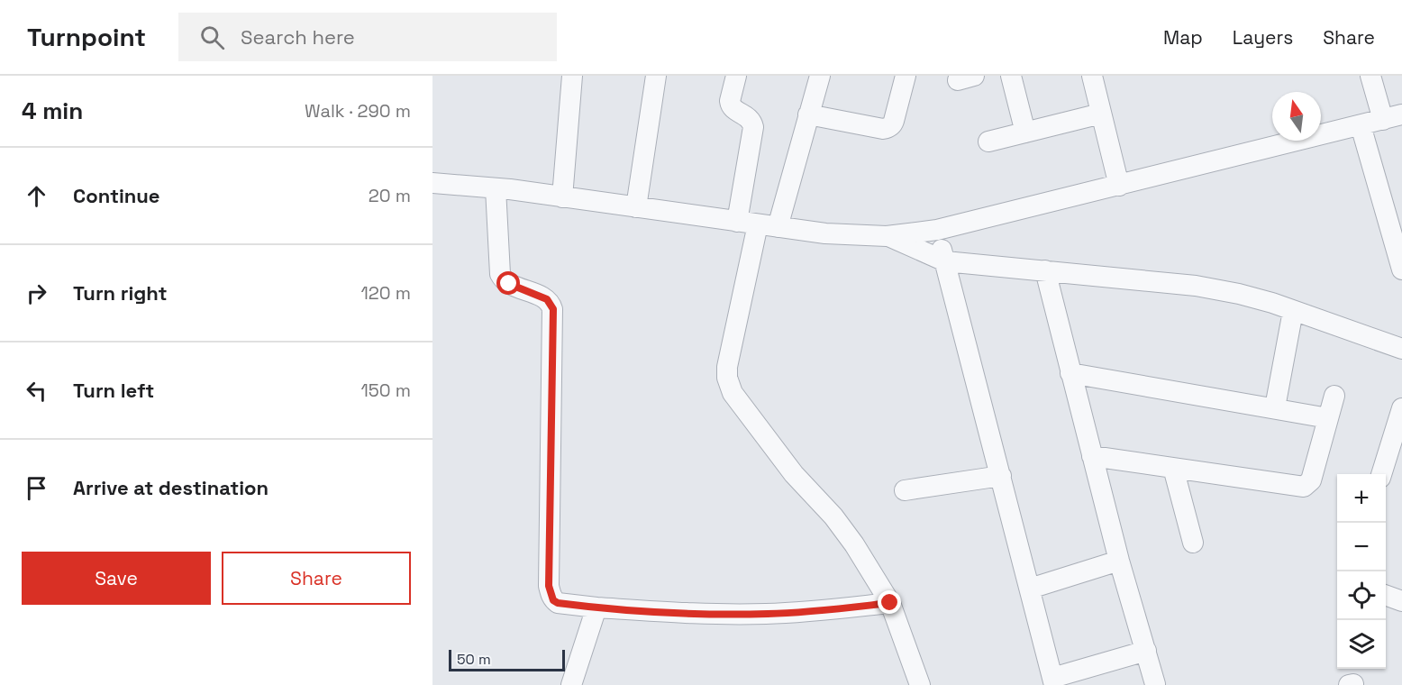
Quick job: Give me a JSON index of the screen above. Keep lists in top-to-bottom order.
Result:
{
  "scale_bar": "50 m",
  "north": "top",
  "page": {
    "header": "Turnpoint",
    "search": "Search here",
    "nav": ["Map", "Layers", "Share"],
    "heading": ["4 min", "Walk · 290 m"],
    "list": [
      ["Continue", "20 m"],
      ["Turn right", "120 m"],
      ["Turn left", "150 m"],
      "Arrive at destination"
    ],
    "map_buttons": ["+", "−"],
    "buttons": ["Save", "Share"],
    "scale": "50 m"
  }
}
